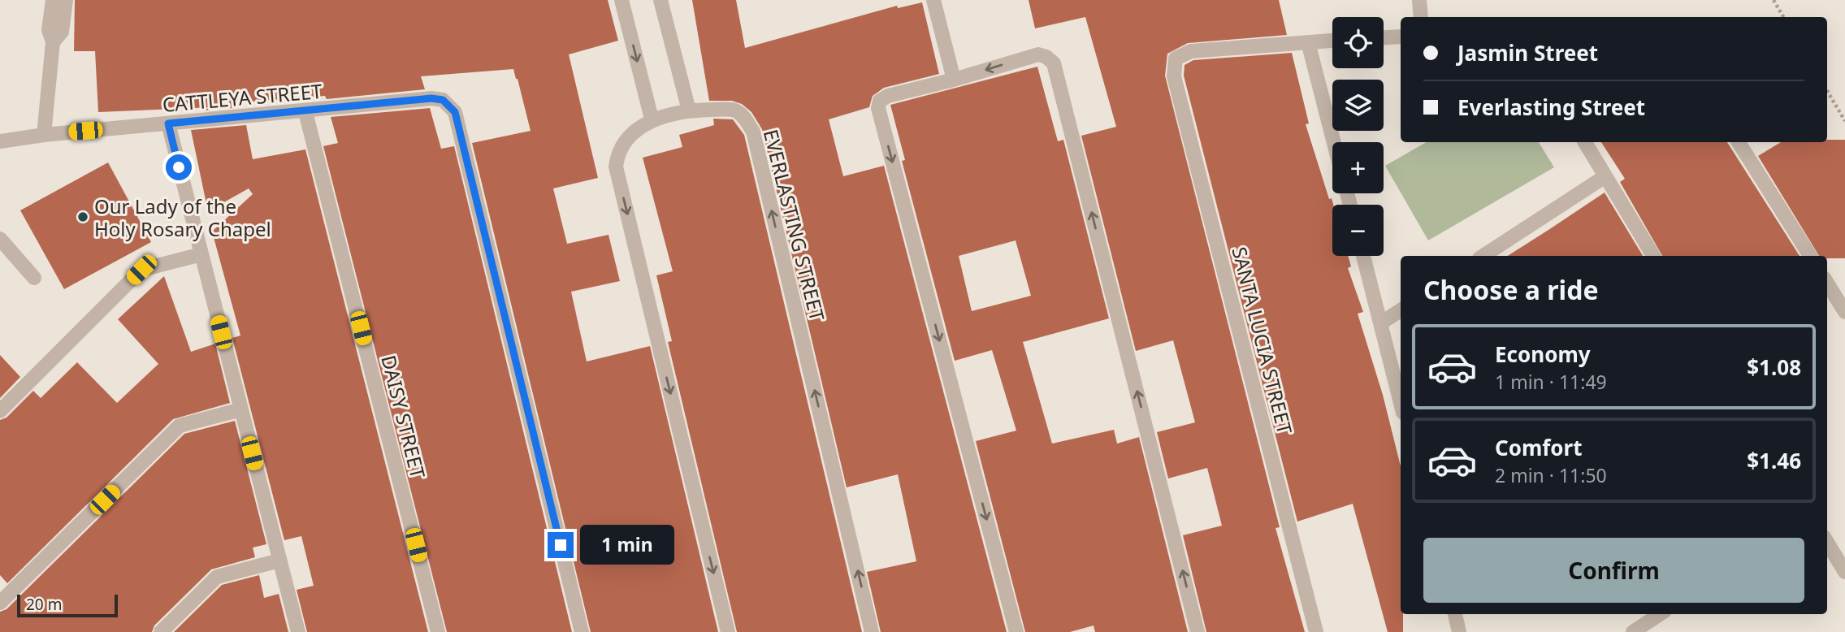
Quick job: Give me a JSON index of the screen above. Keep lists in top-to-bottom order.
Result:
{
  "streets": {
    "street": [
      "CATTLEYA STREET",
      "EVERLASTING STREET",
      "SANTA LUCIA STREET",
      "DAISY STREET"
    ]
  },
  "crossings": [
    ["CATTLEYA STREET", "DAISY STREET"]
  ],
  "one_way": ["EVERLASTING STREET"],
  "places": ["Our Lady of the Holy Rosary Chapel"],
  "scale_bar": "20 m",
  "page": {
    "map_buttons": ["+", "−"],
    "banner": ["Jasmin Street", "Everlasting Street"],
    "heading": "Choose a ride",
    "list": [
      {
        "name": "Economy",
        "note": "1 min · 11:49",
        "value": "$1.08"
      },
      {
        "name": "Comfort",
        "note": "2 min · 11:50",
        "value": "$1.46"
      }
    ],
    "bubble": "1 min",
    "buttons": "Confirm",
    "scale": "20 m"
  }
}
